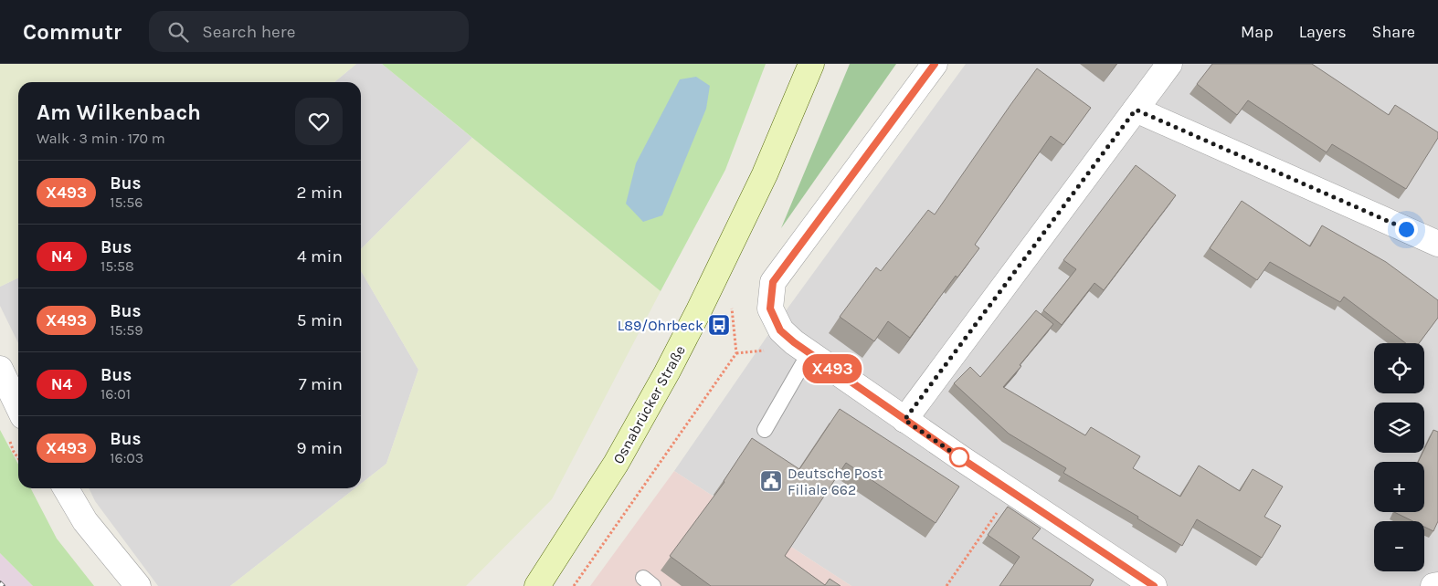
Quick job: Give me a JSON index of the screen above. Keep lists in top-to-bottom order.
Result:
{
  "streets": {
    "main road": ["Osnabrücker Straße"]
  },
  "places": {
    "bus stop": ["L89/Ohrbeck"],
    "public building": ["Deutsche Post Filiale 662"]
  },
  "lines": ["bus line X493"],
  "page": {
    "header": "Commutr",
    "search": "Search here",
    "nav": ["Map", "Layers", "Share"],
    "on_map": "X493",
    "heading": ["Am Wilkenbach", "Walk · 3 min · 170 m"],
    "list": [
      {
        "mark": "X493",
        "name": "Bus",
        "note": "15:56",
        "value": "2 min"
      },
      {
        "mark": "N4",
        "name": "Bus",
        "note": "15:58",
        "value": "4 min"
      },
      {
        "mark": "X493",
        "name": "Bus",
        "note": "15:59",
        "value": "5 min"
      },
      {
        "mark": "N4",
        "name": "Bus",
        "note": "16:01",
        "value": "7 min"
      },
      {
        "mark": "X493",
        "name": "Bus",
        "note": "16:03",
        "value": "9 min"
      }
    ],
    "map_buttons": ["+", "−"]
  }
}
